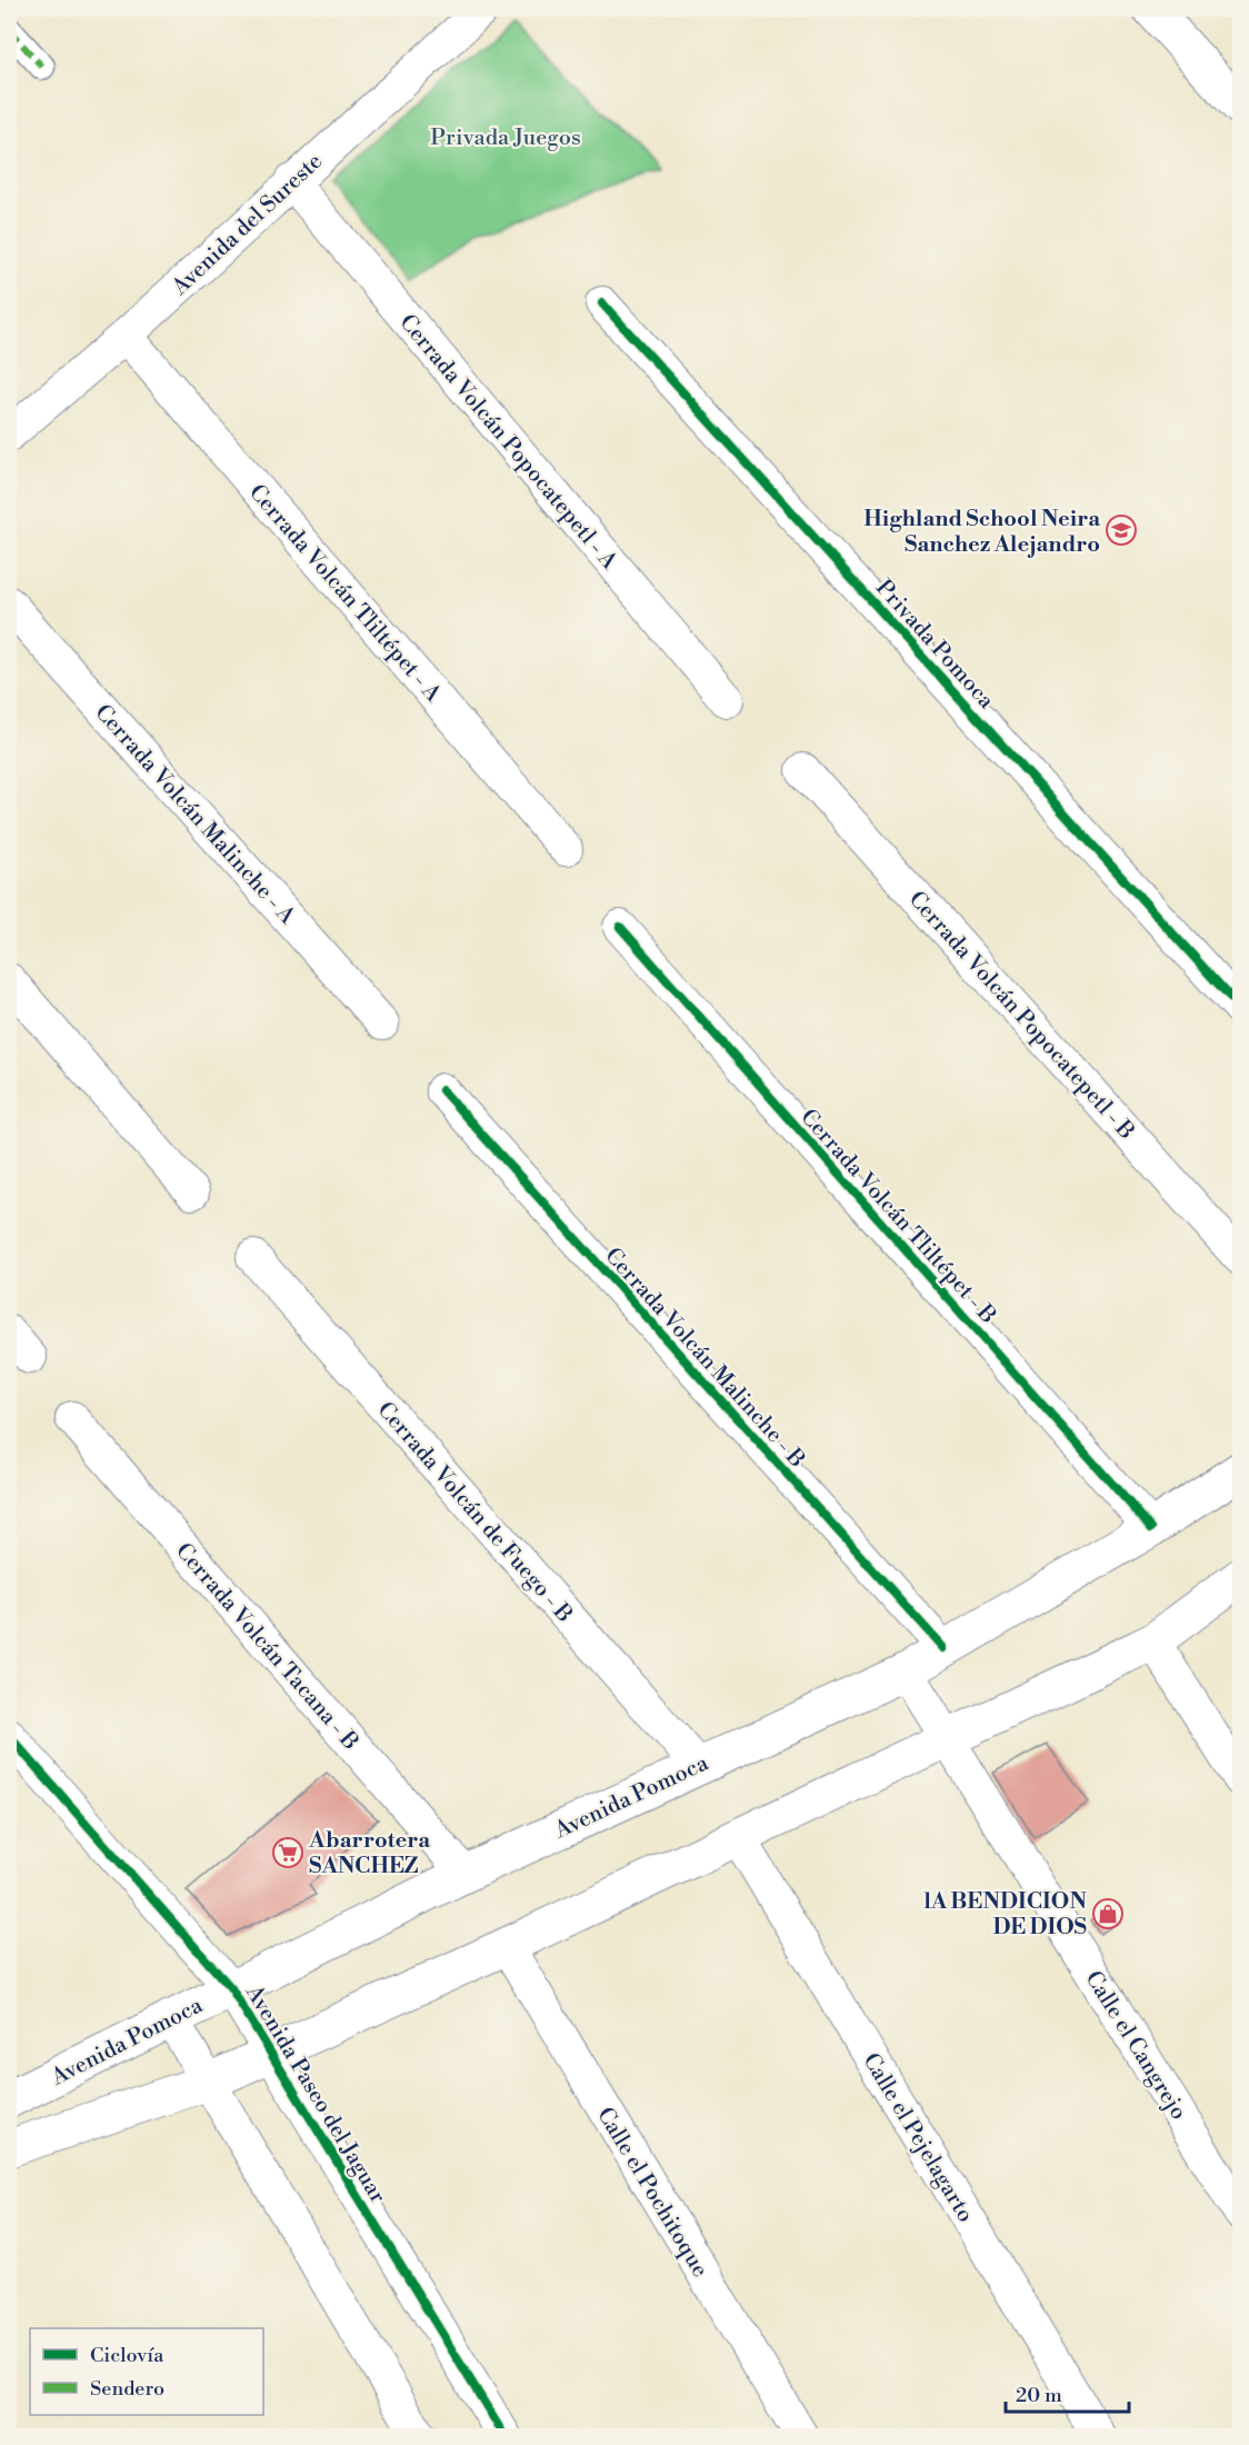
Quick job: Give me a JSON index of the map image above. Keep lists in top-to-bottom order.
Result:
{
  "streets": {
    "main road": ["Avenida Pomoca"],
    "street": [
      "Avenida del Sureste",
      "Cerrada Volcán Popocatepetl - A",
      "Cerrada Volcán Tliltépet - A",
      "Privada Pomoca",
      "Cerrada Volcán Malinche - A",
      "Cerrada Volcán Popocatepetl - B",
      "Cerrada Volcán Tliltépet - B",
      "Cerrada Volcán Malinche - B",
      "Cerrada Volcán de Fuego - B",
      "Cerrada Volcán Tacana - B",
      "Calle el Cangrejo",
      "Avenida Paseo del Jaguar",
      "Calle el Pejelagarto",
      "Calle el Pochitoque"
    ]
  },
  "crossings": [
    ["Avenida del Sureste", "Cerrada Volcán Popocatepetl - A"],
    ["Avenida del Sureste", "Cerrada Volcán Tliltépet - A"],
    ["Cerrada Volcán Tliltépet - B", "Avenida Pomoca"],
    ["Cerrada Volcán Malinche - B", "Avenida Pomoca"],
    ["Cerrada Volcán de Fuego - B", "Avenida Pomoca"],
    ["Cerrada Volcán Tacana - B", "Avenida Pomoca"],
    ["Avenida Pomoca", "Calle el Cangrejo"],
    ["Avenida Pomoca", "Avenida Paseo del Jaguar"]
  ],
  "parks": ["Privada Juegos"],
  "places": {
    "school or university": ["Highland School Neira Sanchez Alejandro"],
    "supermarket": ["Abarrotera SANCHEZ"],
    "shop": ["lA BENDICION DE DIOS"]
  },
  "legend": ["Ciclovía", "Sendero"],
  "scale_bar": "20 m"
}
